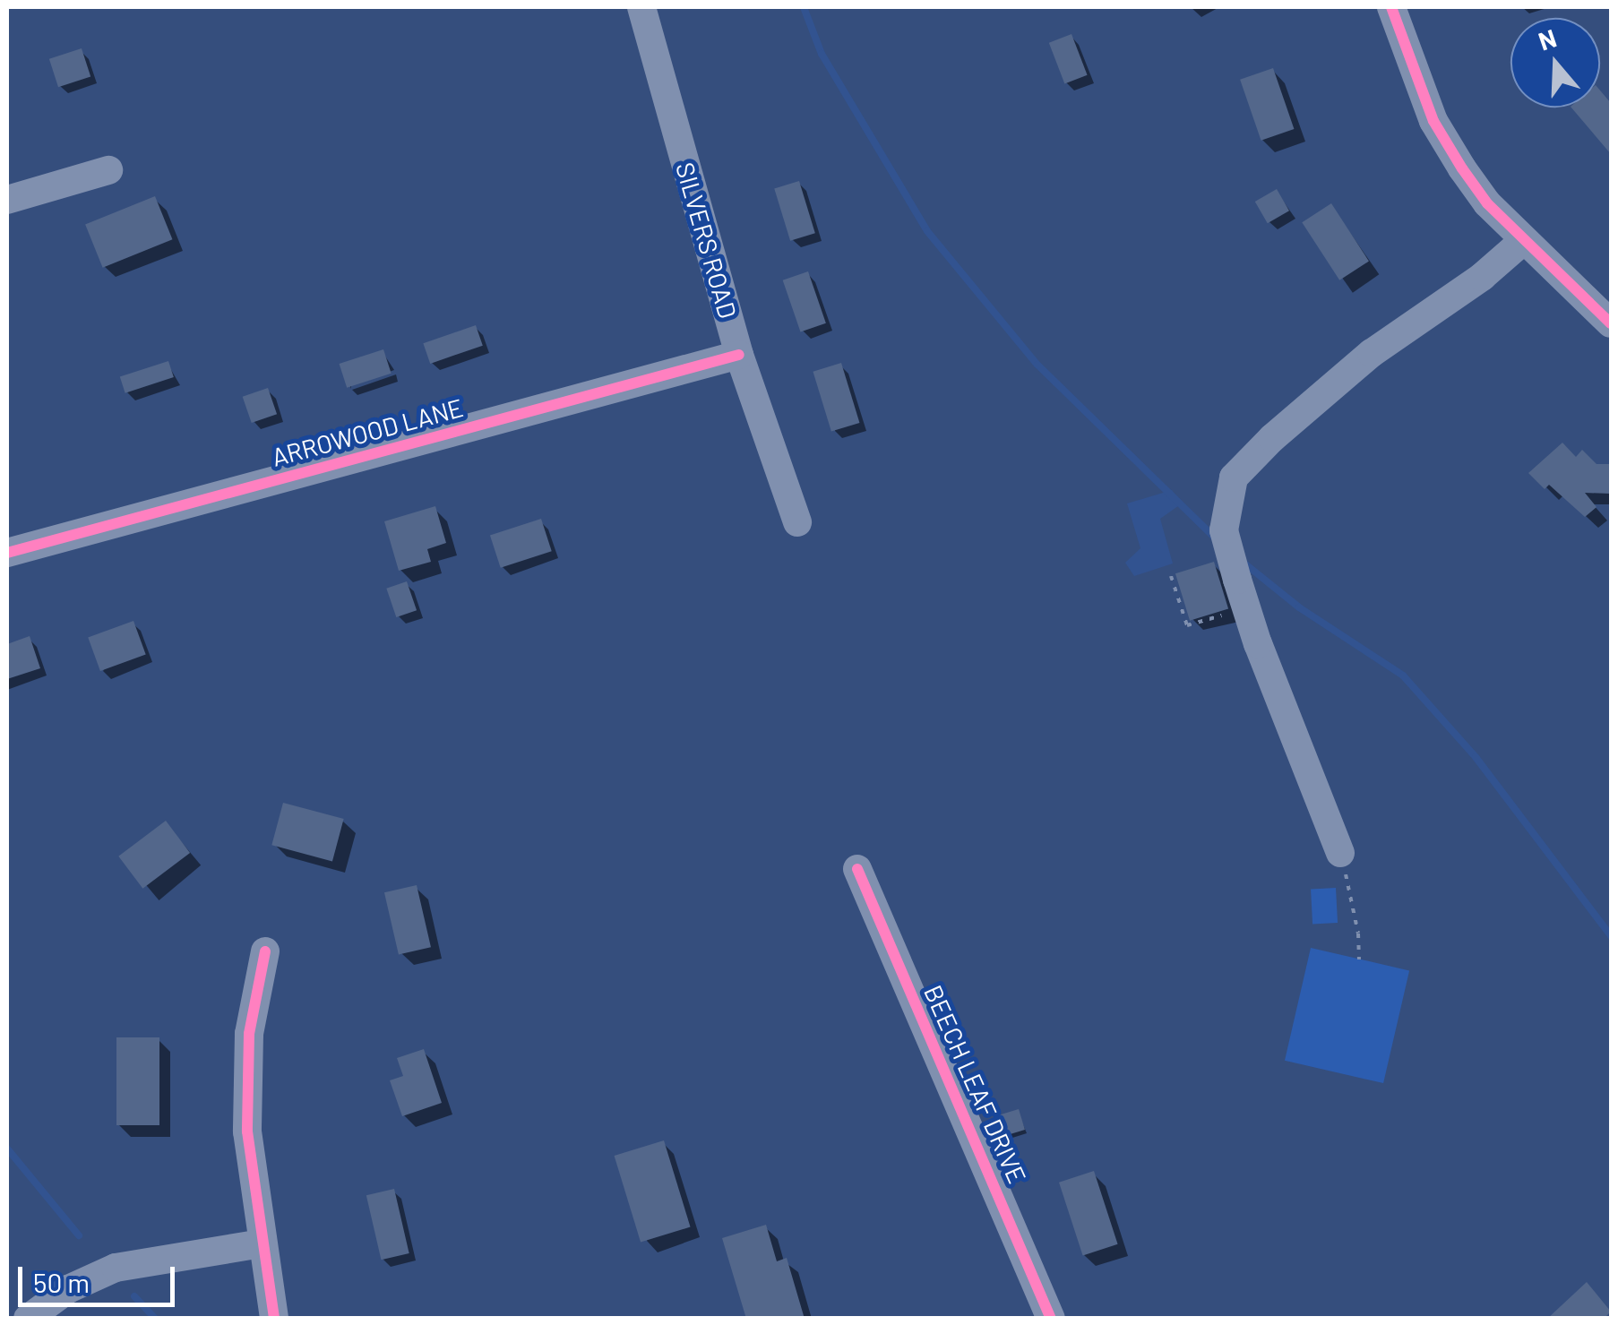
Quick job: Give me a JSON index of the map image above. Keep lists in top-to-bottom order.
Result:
{
  "streets": {
    "street": ["SILVERS ROAD", "ARROWOOD LANE", "BEECH LEAF DRIVE"]
  },
  "crossings": [
    ["SILVERS ROAD", "ARROWOOD LANE"]
  ],
  "scale_bar": "50 m",
  "north": "top"
}
